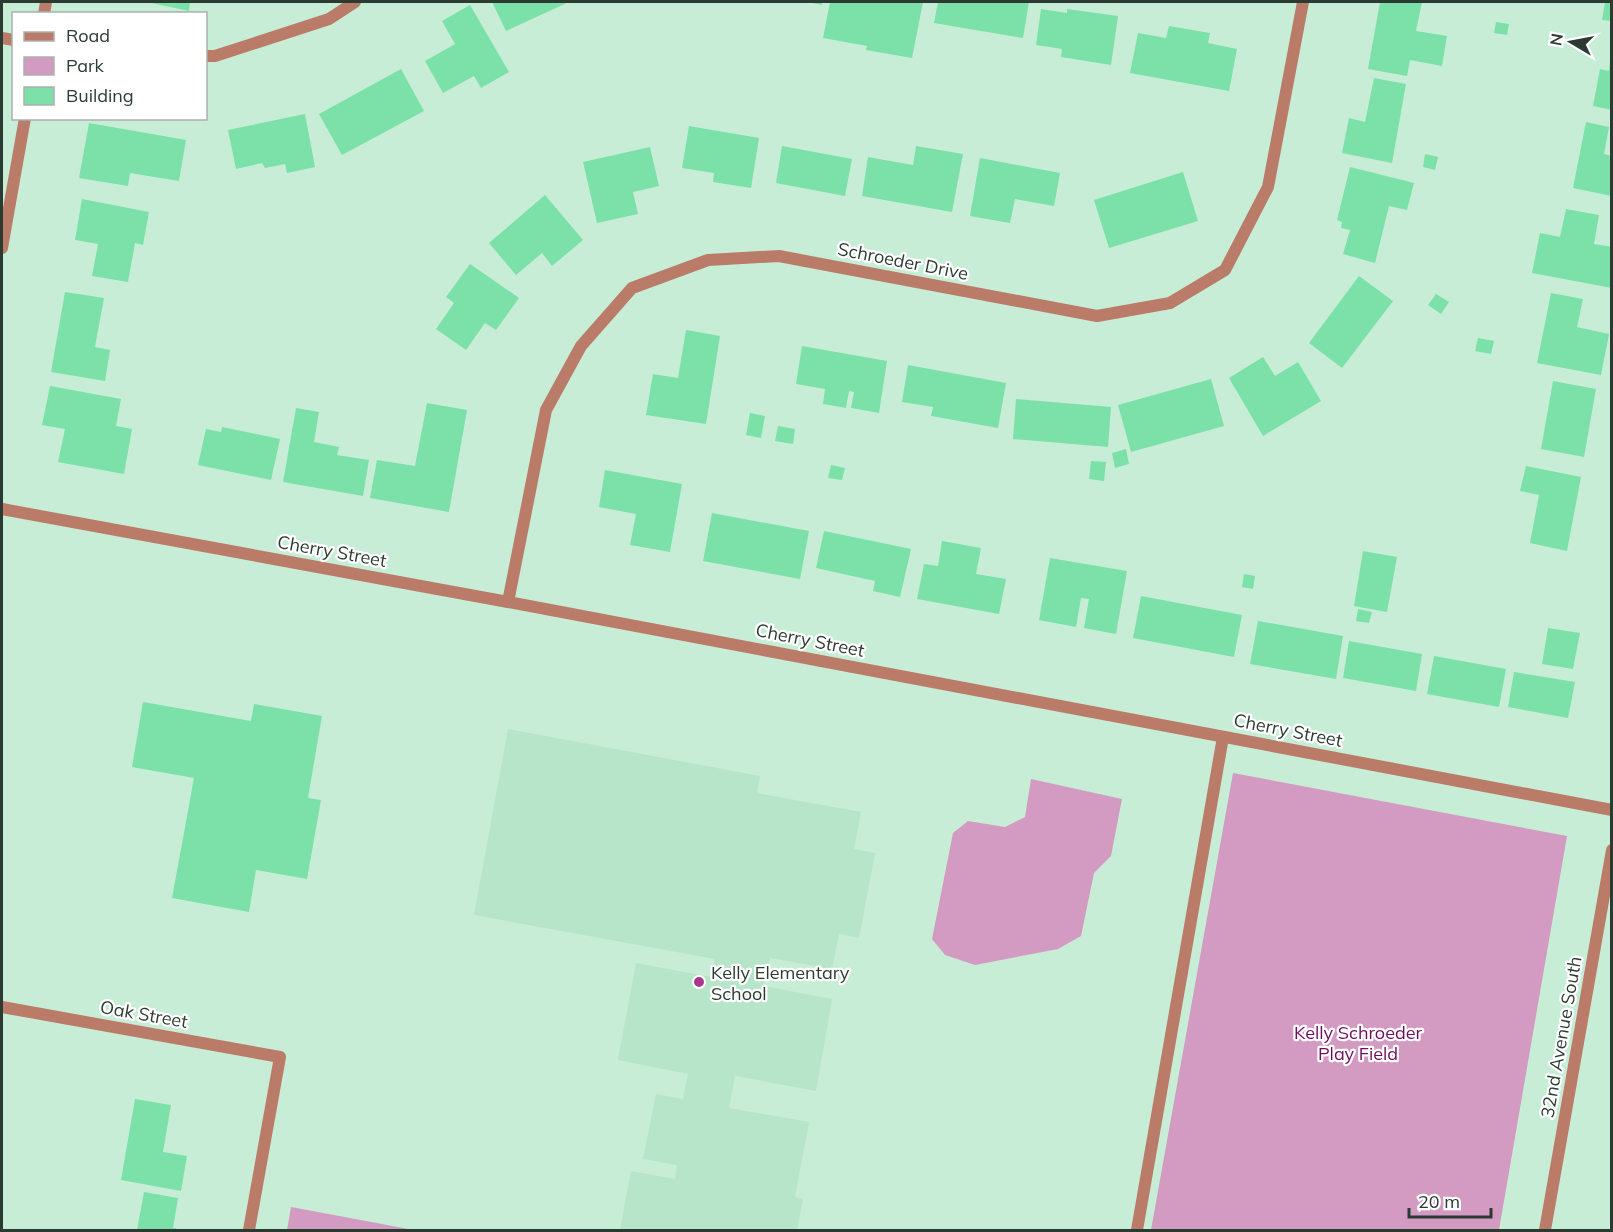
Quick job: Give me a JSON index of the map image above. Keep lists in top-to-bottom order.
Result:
{
  "streets": {
    "street": [
      "Schroeder Drive",
      "Cherry Street",
      "Oak Street",
      "32nd Avenue South"
    ]
  },
  "crossings": [
    ["Schroeder Drive", "Cherry Street"]
  ],
  "parks": ["Kelly Schroeder Play Field"],
  "places": ["Kelly Elementary School"],
  "legend": ["Road", "Park", "Building"],
  "scale_bar": "20 m",
  "north": "left"
}
